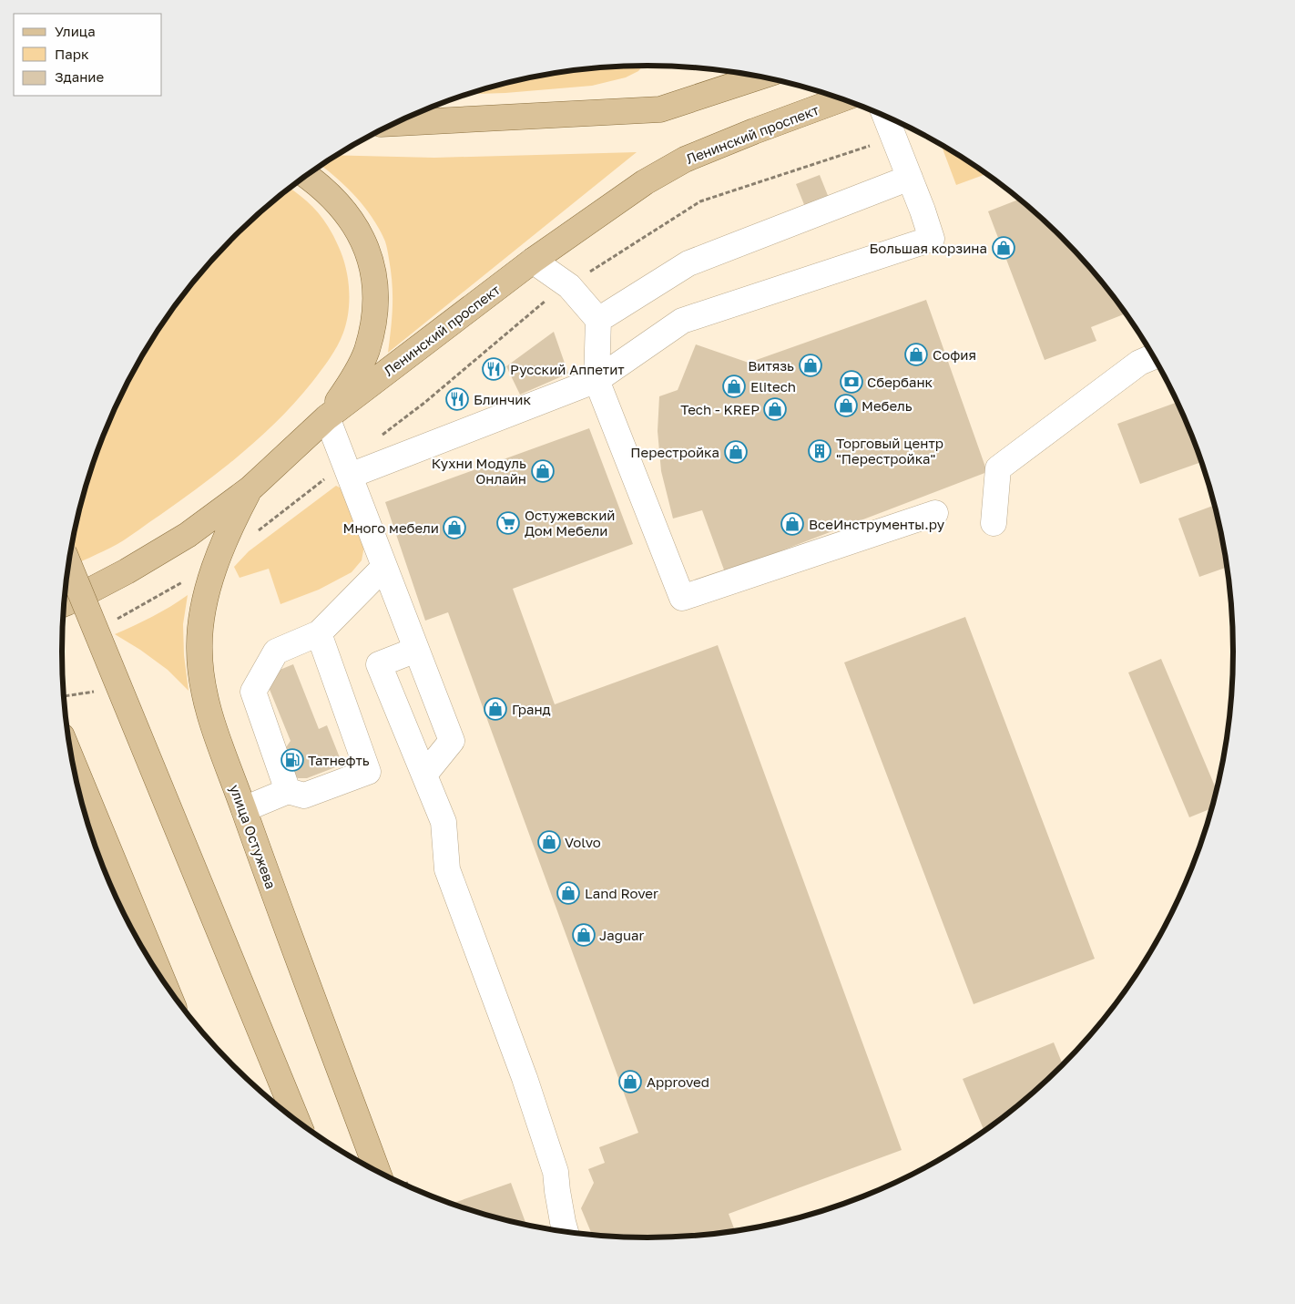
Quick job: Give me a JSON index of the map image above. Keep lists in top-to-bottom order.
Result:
{
  "streets": {
    "main road": ["Ленинский проспект", "улица Остужева"]
  },
  "crossings": [
    ["Ленинский проспект", "улица Остужева"]
  ],
  "places": {
    "shop": [
      "Большая корзина",
      "София",
      "Витязь",
      "Elitech",
      "Мебель",
      "Tech - KREP",
      "Перестройка",
      "Кухни Модуль Онлайн",
      "ВсеИнструменты.ру",
      "Много мебели",
      "Гранд",
      "Volvo",
      "Land Rover",
      "Jaguar",
      "Approved"
    ],
    "restaurant": ["Русский Аппетит", "Блинчик"],
    "bank": ["Сбербанк"],
    "building": ["Торговый центр \"Перестройка\""],
    "supermarket": ["Остужевский Дом Мебели"],
    "fuel station": ["Татнефть"]
  },
  "legend": ["Улица", "Парк", "Здание"]
}
